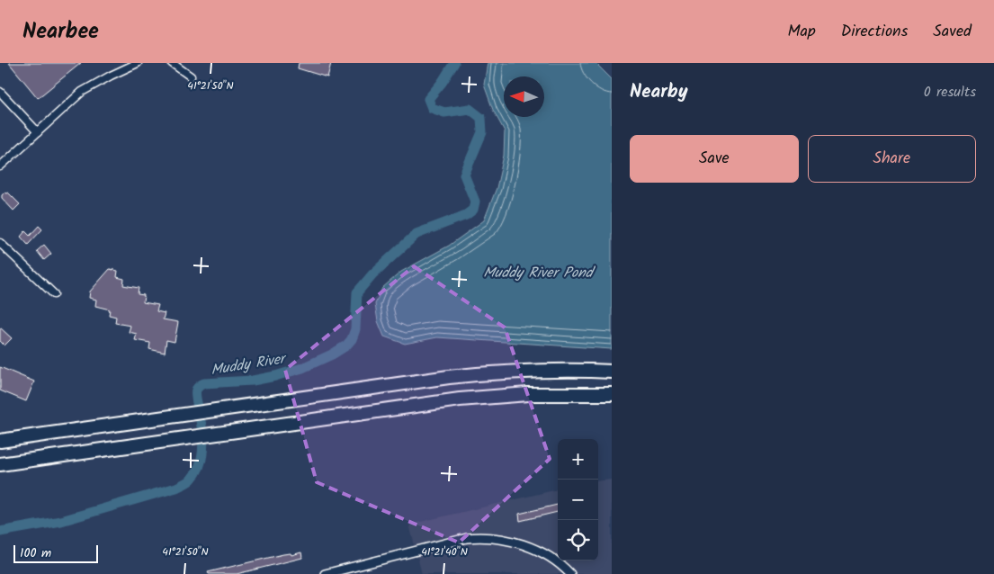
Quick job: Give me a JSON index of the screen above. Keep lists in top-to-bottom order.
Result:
{
  "water": ["Muddy River Pond", "Muddy River"],
  "scale_bar": "100 m",
  "north": "left",
  "page": {
    "header": "Nearbee",
    "nav": ["Map", "Directions", "Saved"],
    "heading": ["Nearby", "0 results"],
    "buttons": ["Save", "Share"],
    "map_buttons": ["+", "−"],
    "scale": "100 m"
  },
  "coordinates": ["41°21'50\"N", "41°21'40\"N"]
}
